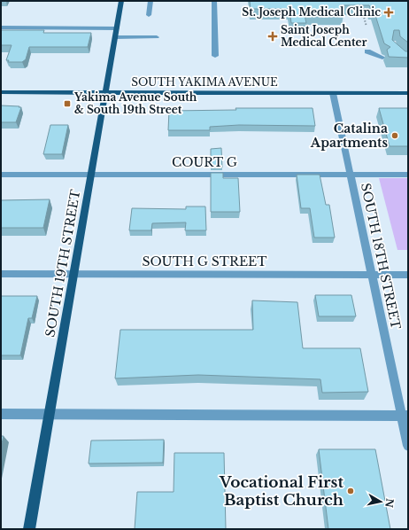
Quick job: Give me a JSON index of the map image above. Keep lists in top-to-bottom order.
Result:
{
  "streets": {
    "main road": ["SOUTH YAKIMA AVENUE", "SOUTH 19TH STREET"],
    "street": ["COURT G", "SOUTH 18TH STREET", "SOUTH G STREET"]
  },
  "crossings": [
    ["SOUTH YAKIMA AVENUE", "SOUTH 18TH STREET"],
    ["SOUTH YAKIMA AVENUE", "SOUTH 19TH STREET"],
    ["COURT G", "SOUTH 18TH STREET"],
    ["COURT G", "SOUTH 19TH STREET"],
    ["SOUTH 18TH STREET", "SOUTH G STREET"],
    ["SOUTH G STREET", "SOUTH 19TH STREET"]
  ],
  "places": {
    "health": ["St. Joseph Medical Clinic", "Saint Joseph Medical Center"],
    "transit": ["Yakima Avenue South & South 19th Street"],
    "other": ["Catalina Apartments", "Vocational First Baptist Church"]
  },
  "north": "right"
}
